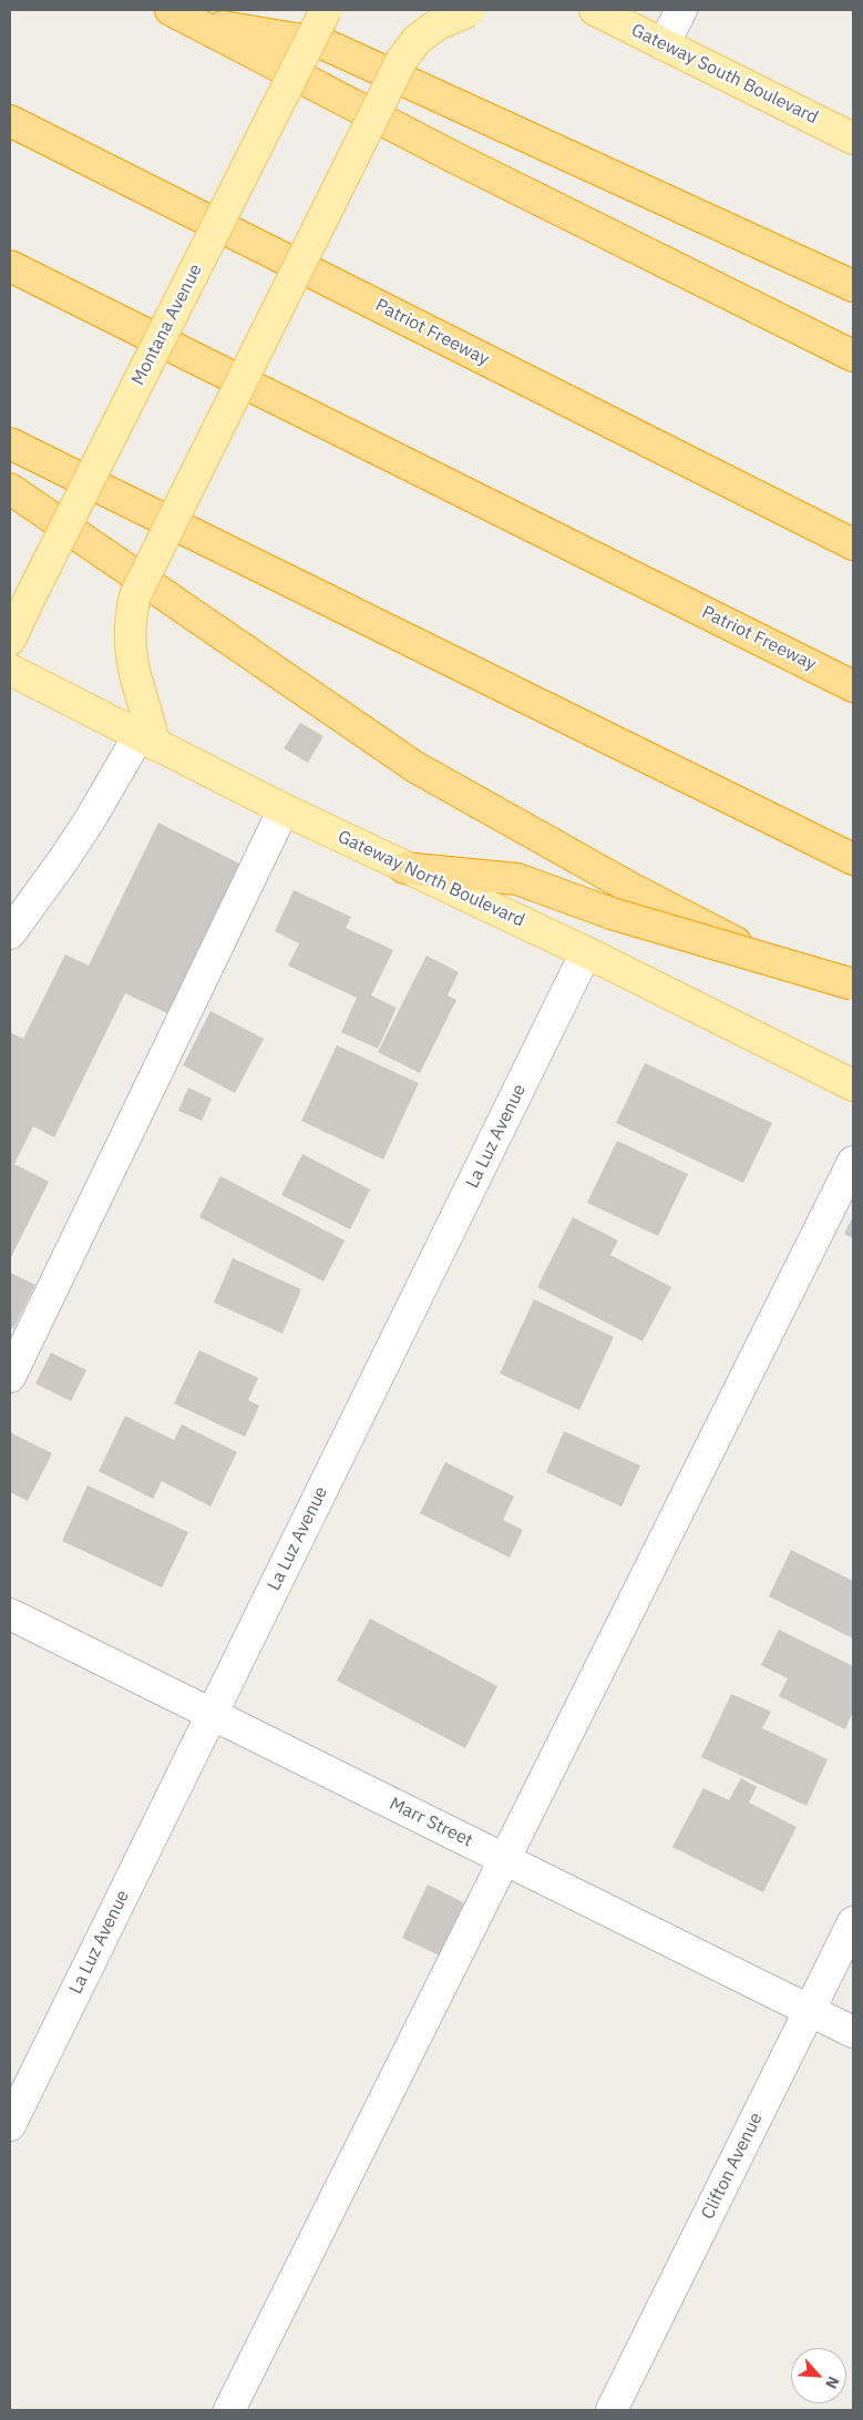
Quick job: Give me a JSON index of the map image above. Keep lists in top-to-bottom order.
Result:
{
  "streets": {
    "highway": ["Patriot Freeway"],
    "main road": ["Gateway South Boulevard", "Montana Avenue", "Gateway North Boulevard"],
    "street": ["La Luz Avenue", "Marr Street", "Clifton Avenue"]
  },
  "crossings": [
    ["Gateway North Boulevard", "La Luz Avenue"],
    ["La Luz Avenue", "Marr Street"],
    ["Marr Street", "Clifton Avenue"]
  ],
  "north": "bottom right"
}
